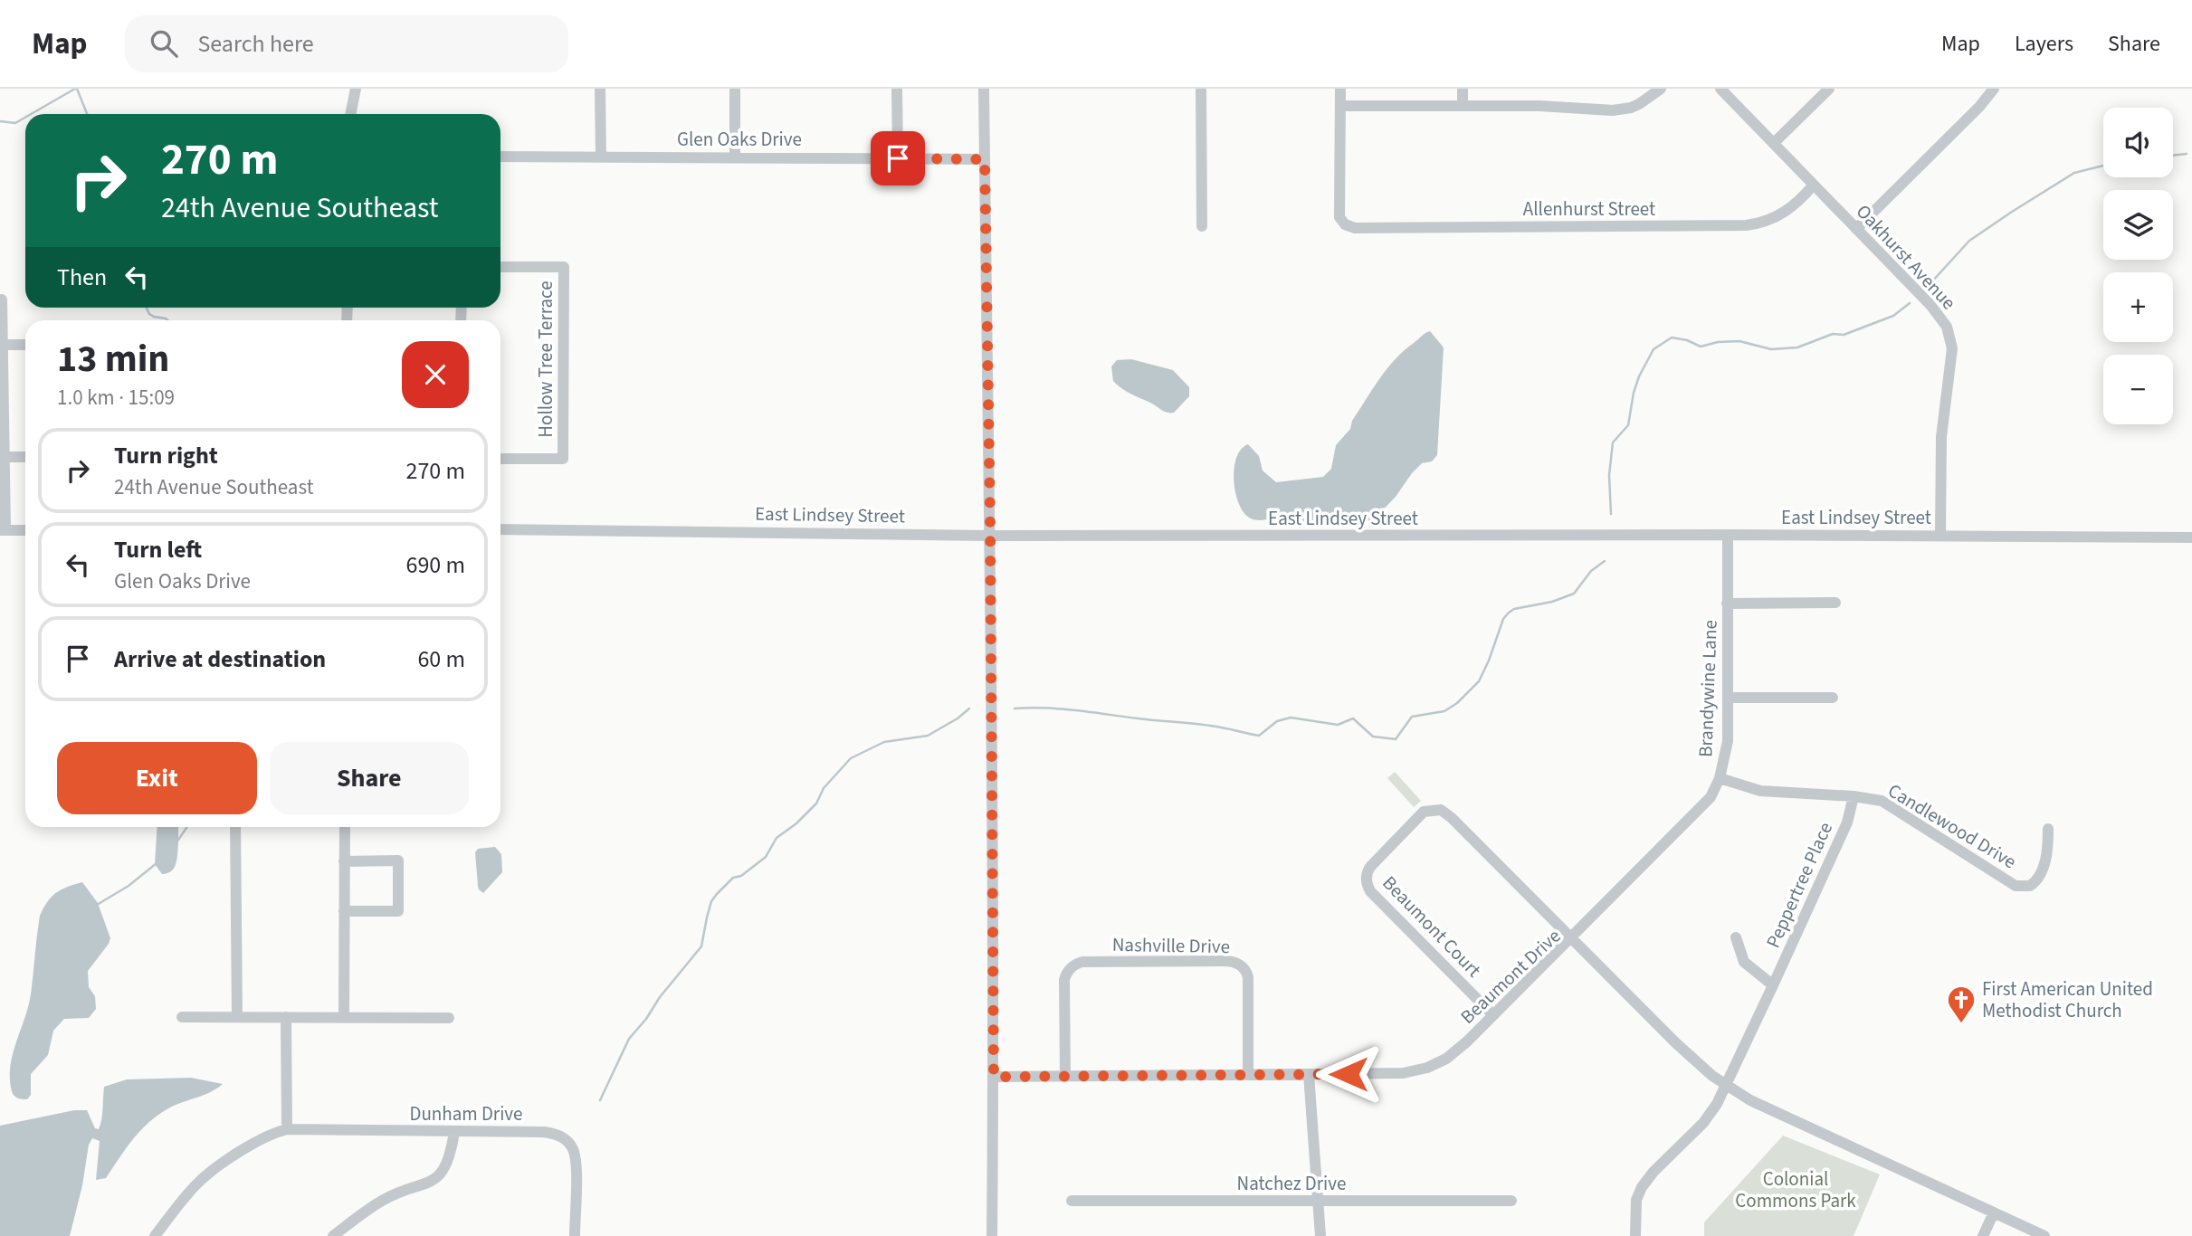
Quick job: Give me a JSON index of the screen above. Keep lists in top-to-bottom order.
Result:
{
  "streets": {
    "street": [
      "Glen Oaks Drive",
      "Allenhurst Street",
      "Oakhurst Avenue",
      "Hollow Tree Terrace",
      "East Lindsey Street",
      "Brandywine Lane",
      "Candlewood Drive",
      "Peppertree Place",
      "Beaumont Court",
      "Nashville Drive",
      "Beaumont Drive",
      "Dunham Drive",
      "Natchez Drive"
    ]
  },
  "crossings": [
    ["Allenhurst Street", "Oakhurst Avenue"],
    ["Oakhurst Avenue", "East Lindsey Street"],
    ["East Lindsey Street", "Brandywine Lane"],
    ["Brandywine Lane", "Candlewood Drive"],
    ["Brandywine Lane", "Beaumont Court"],
    ["Brandywine Lane", "Beaumont Drive"],
    ["Candlewood Drive", "Peppertree Place"],
    ["Peppertree Place", "Beaumont Drive"],
    ["Beaumont Court", "Beaumont Drive"],
    ["Nashville Drive", "Beaumont Drive"]
  ],
  "parks": ["Colonial Commons Park"],
  "places": {
    "church": ["First American United Methodist Church"]
  },
  "page": {
    "header": "Map",
    "search": "Search here",
    "nav": ["Map", "Layers", "Share"],
    "map_buttons": ["+", "−"],
    "turn": ["270 m", "24th Avenue Southeast"],
    "then": "Then",
    "heading": ["13 min", "1.0 km · 15:09"],
    "list": [
      {
        "name": "Turn right",
        "note": "24th Avenue Southeast",
        "value": "270 m"
      },
      {
        "name": "Turn left",
        "note": "Glen Oaks Drive",
        "value": "690 m"
      },
      {
        "name": "Arrive at destination",
        "value": "60 m"
      }
    ],
    "buttons": ["Exit", "Share"]
  }
}
